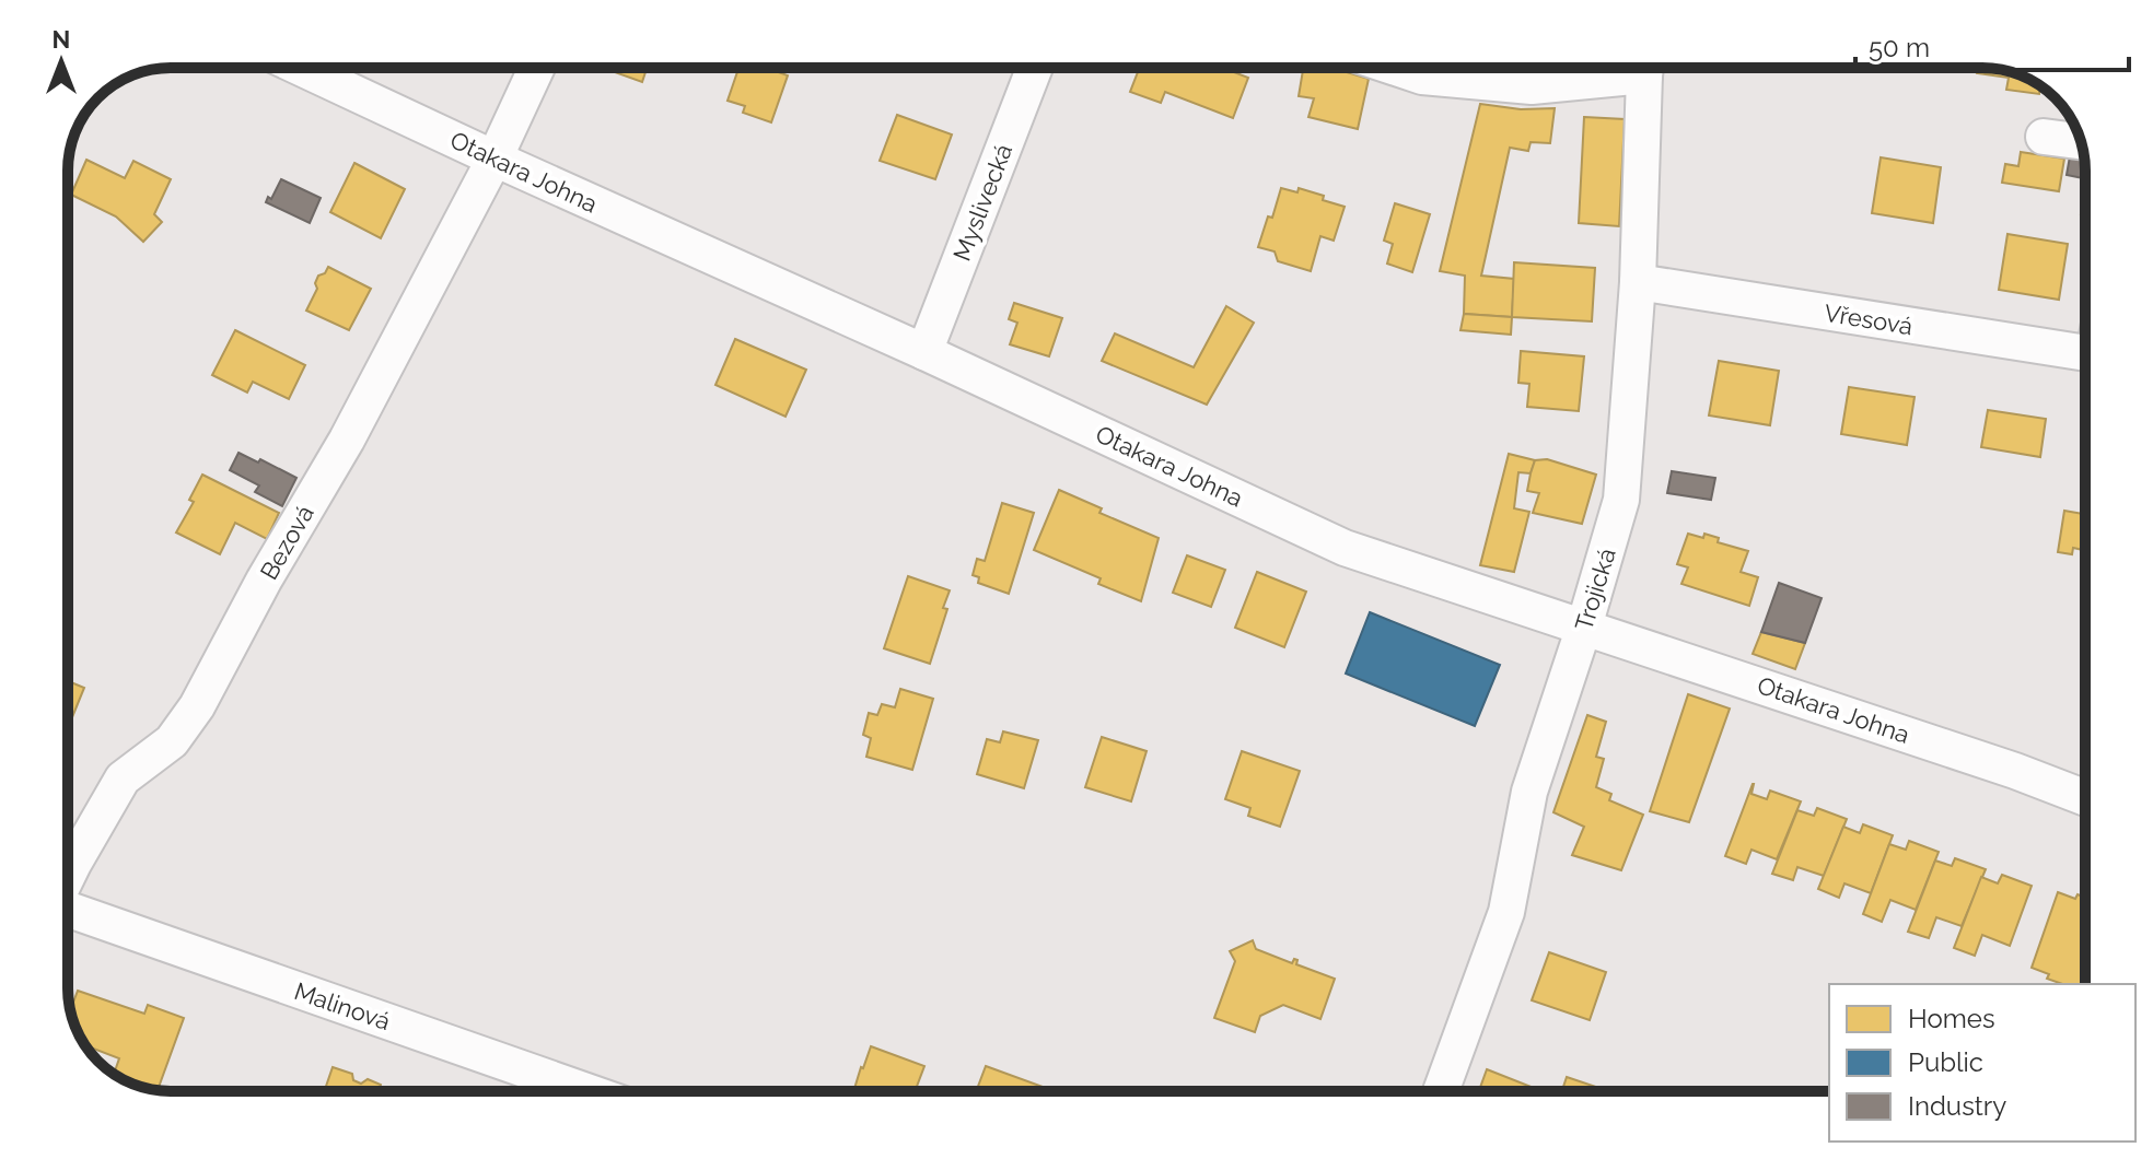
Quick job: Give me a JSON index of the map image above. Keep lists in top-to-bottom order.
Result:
{
  "streets": {
    "street": [
      "Otakara Johna",
      "Myslivecká",
      "Vřesová",
      "Bezová",
      "Trojická",
      "Malinová"
    ]
  },
  "crossings": [
    ["Otakara Johna", "Myslivecká"],
    ["Otakara Johna", "Bezová"],
    ["Otakara Johna", "Trojická"],
    ["Vřesová", "Trojická"]
  ],
  "legend": ["Homes", "Public", "Industry"],
  "scale_bar": "50 m",
  "north": "top"
}
